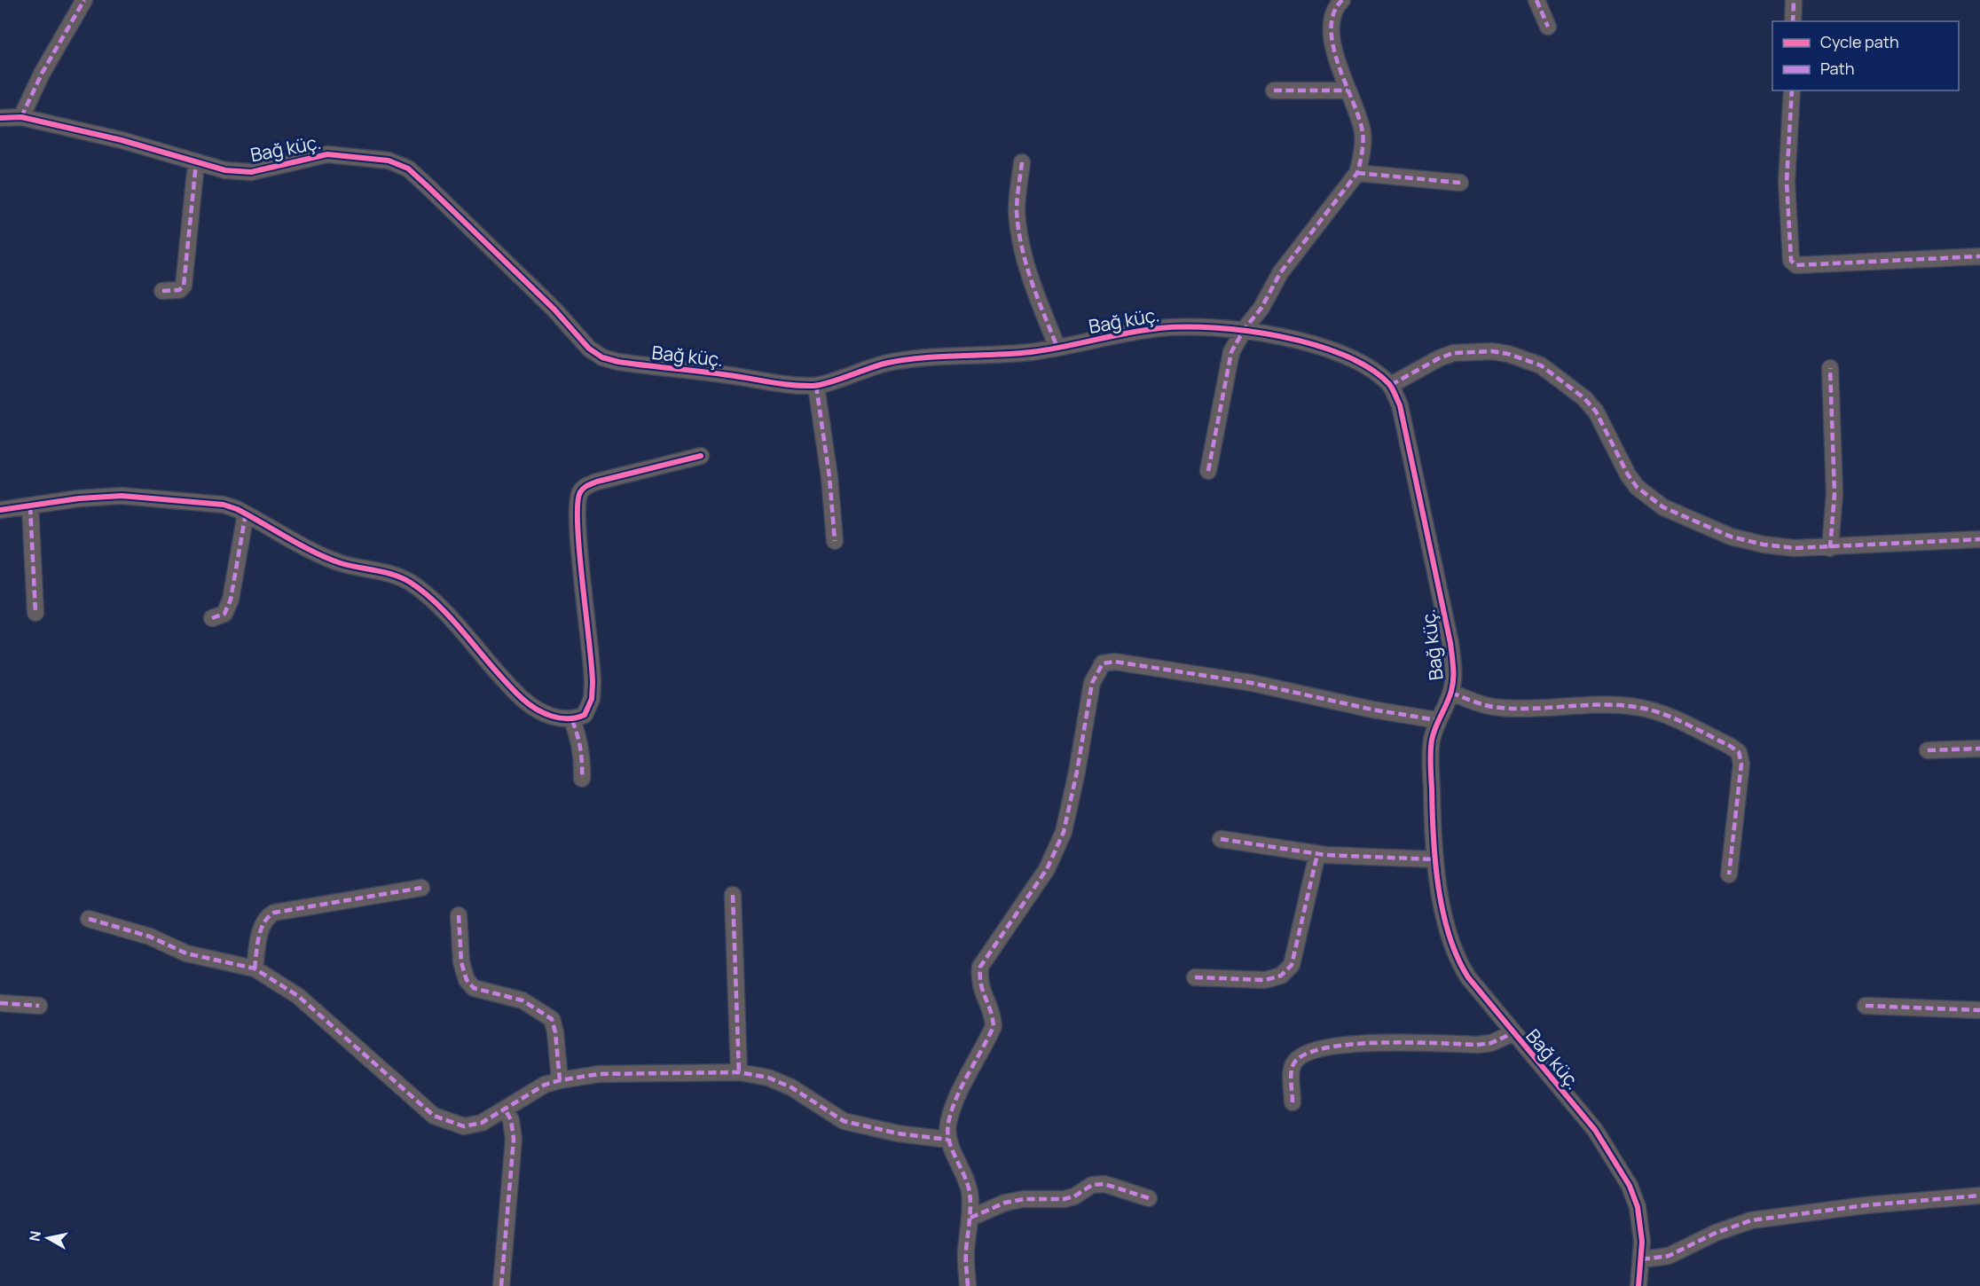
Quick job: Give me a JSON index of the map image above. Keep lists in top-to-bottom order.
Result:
{
  "streets": {
    "street": ["Bağ küç."]
  },
  "legend": ["Cycle path", "Path"],
  "north": "left"
}
